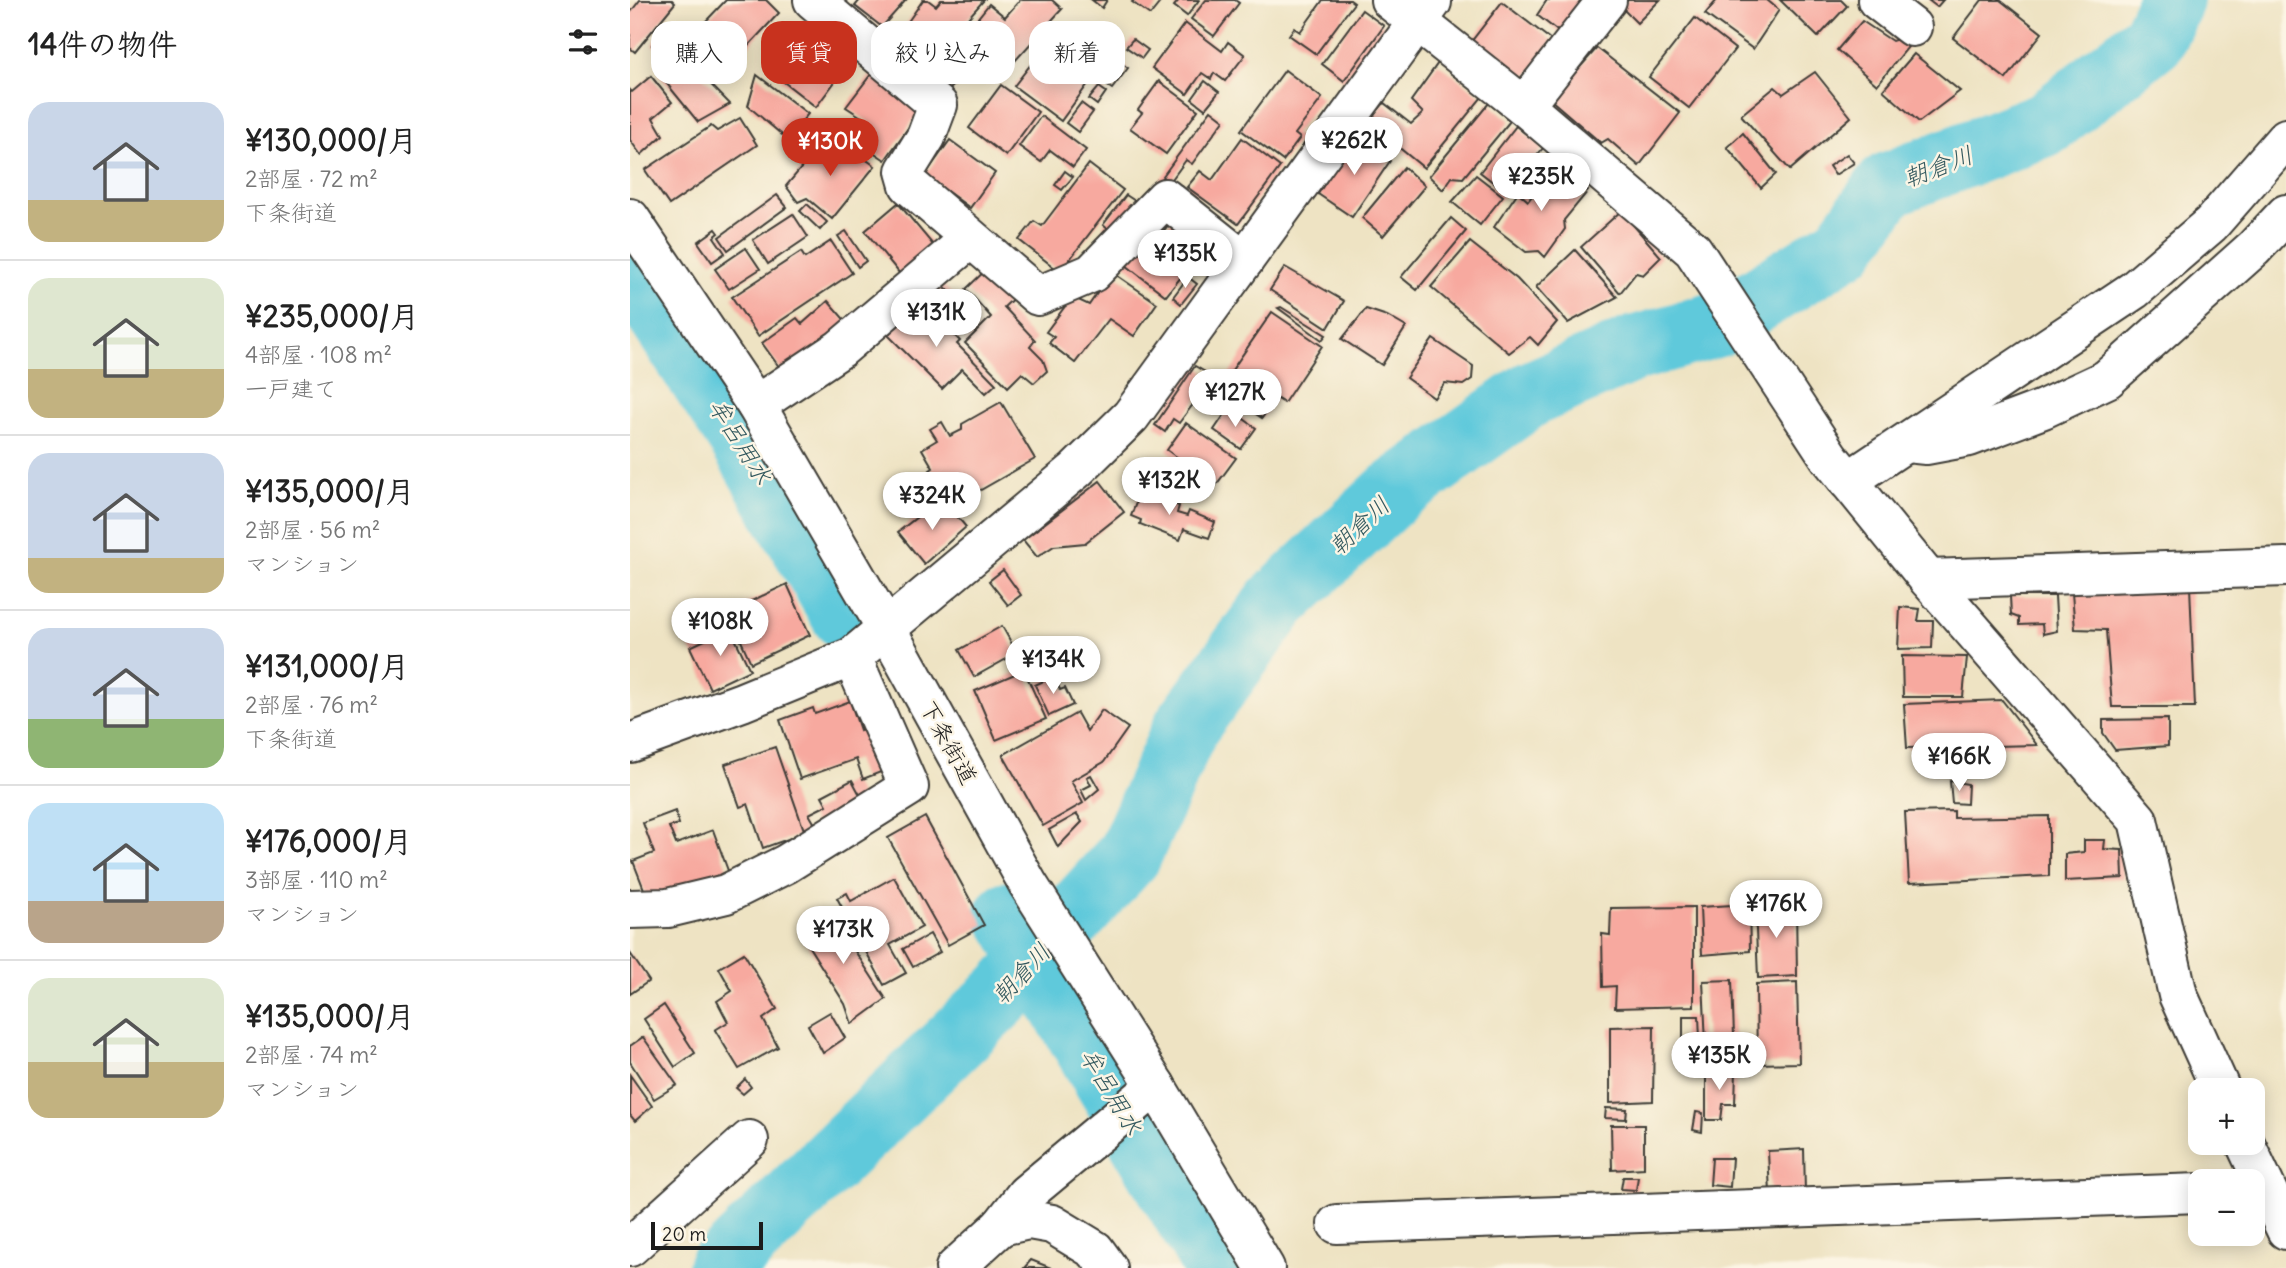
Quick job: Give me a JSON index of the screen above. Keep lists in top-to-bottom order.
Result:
{
  "streets": {
    "street": ["下条街道"]
  },
  "water": ["朝倉川", "牟呂用水"],
  "scale_bar": "20 m",
  "page": {
    "heading": "14件の物件",
    "chip": [
      "購入",
      "賃貸",
      "絞り込み",
      "新着"
    ],
    "list": [
      {
        "name": "¥130,000/月",
        "note": "2部屋 · 72 m² · 下条街道"
      },
      {
        "name": "¥235,000/月",
        "note": "4部屋 · 108 m² · 一戸建て"
      },
      {
        "name": "¥135,000/月",
        "note": "2部屋 · 56 m² · マンション"
      },
      {
        "name": "¥131,000/月",
        "note": "2部屋 · 76 m² · 下条街道"
      },
      {
        "name": "¥176,000/月",
        "note": "3部屋 · 110 m² · マンション"
      },
      {
        "name": "¥135,000/月",
        "note": "2部屋 · 74 m² · マンション"
      }
    ],
    "price": [
      "¥262K",
      "¥130K",
      "¥235K",
      "¥135K",
      "¥131K",
      "¥127K",
      "¥132K",
      "¥324K",
      "¥108K",
      "¥134K",
      "¥166K",
      "¥176K",
      "¥173K",
      "¥135K"
    ],
    "map_buttons": ["+", "−"],
    "scale": "20 m"
  }
}
